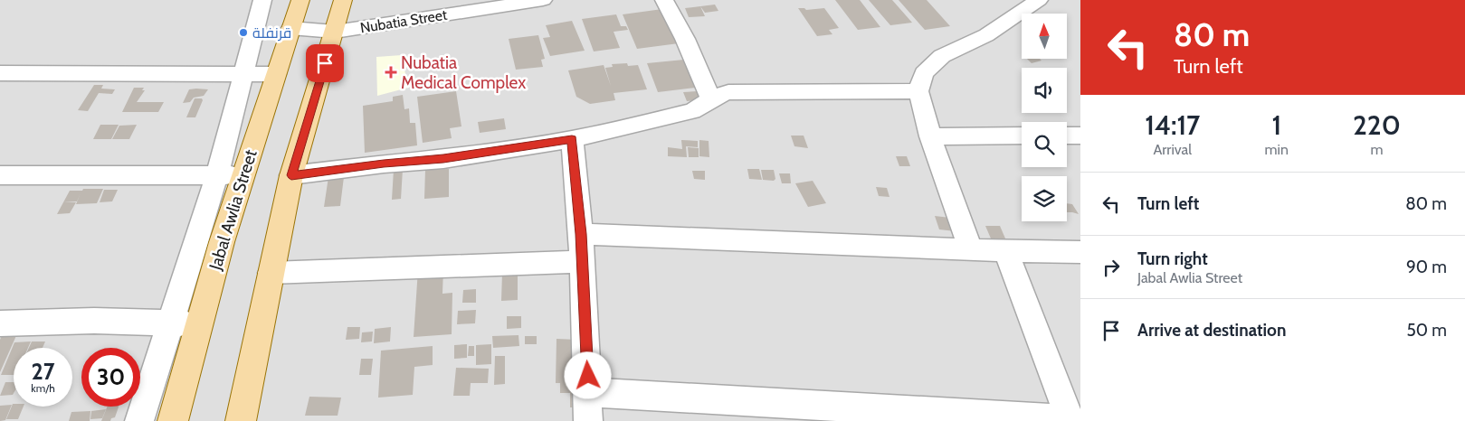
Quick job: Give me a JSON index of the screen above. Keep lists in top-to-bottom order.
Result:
{
  "streets": {
    "main road": ["Jabal Awlia Street"],
    "street": ["Nubatia Street"]
  },
  "crossings": [
    ["Nubatia Street", "Jabal Awlia Street"]
  ],
  "places": {
    "other": ["قرنفلة"],
    "health": ["Nubatia Medical Complex"]
  },
  "north": "top",
  "page": {
    "turn": ["80 m", "Turn left"],
    "eta": [
      "14:17",
      "Arrival",
      "1",
      "min",
      "220",
      "m"
    ],
    "list": [
      {
        "name": "Turn left",
        "value": "80 m"
      },
      {
        "name": "Turn right",
        "note": "Jabal Awlia Street",
        "value": "90 m"
      },
      {
        "name": "Arrive at destination",
        "value": "50 m"
      }
    ],
    "speed": "27 km/h",
    "limit": "30"
  }
}
